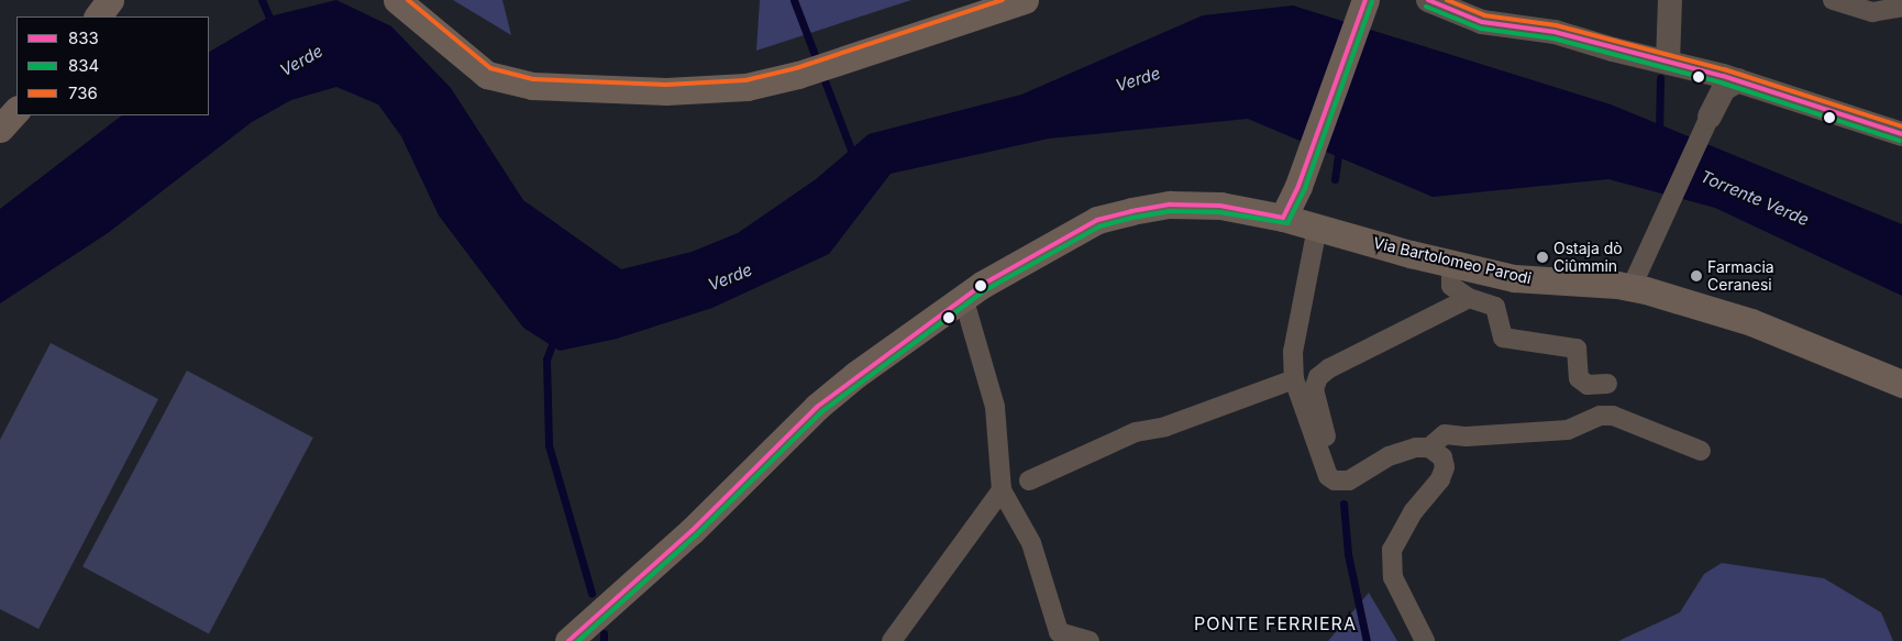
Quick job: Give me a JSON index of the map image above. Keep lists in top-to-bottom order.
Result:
{
  "streets": {
    "main road": ["Via Bartolomeo Parodi"]
  },
  "districts": ["PONTE FERRIERA"],
  "water": ["Verde", "Torrente Verde"],
  "places": ["Ostaja dò Ciûmmin", "Farmacia Ceranesi"],
  "lines": ["transit line 833", "transit line 736", "transit line 834"],
  "legend": ["833", "834", "736"]
}
